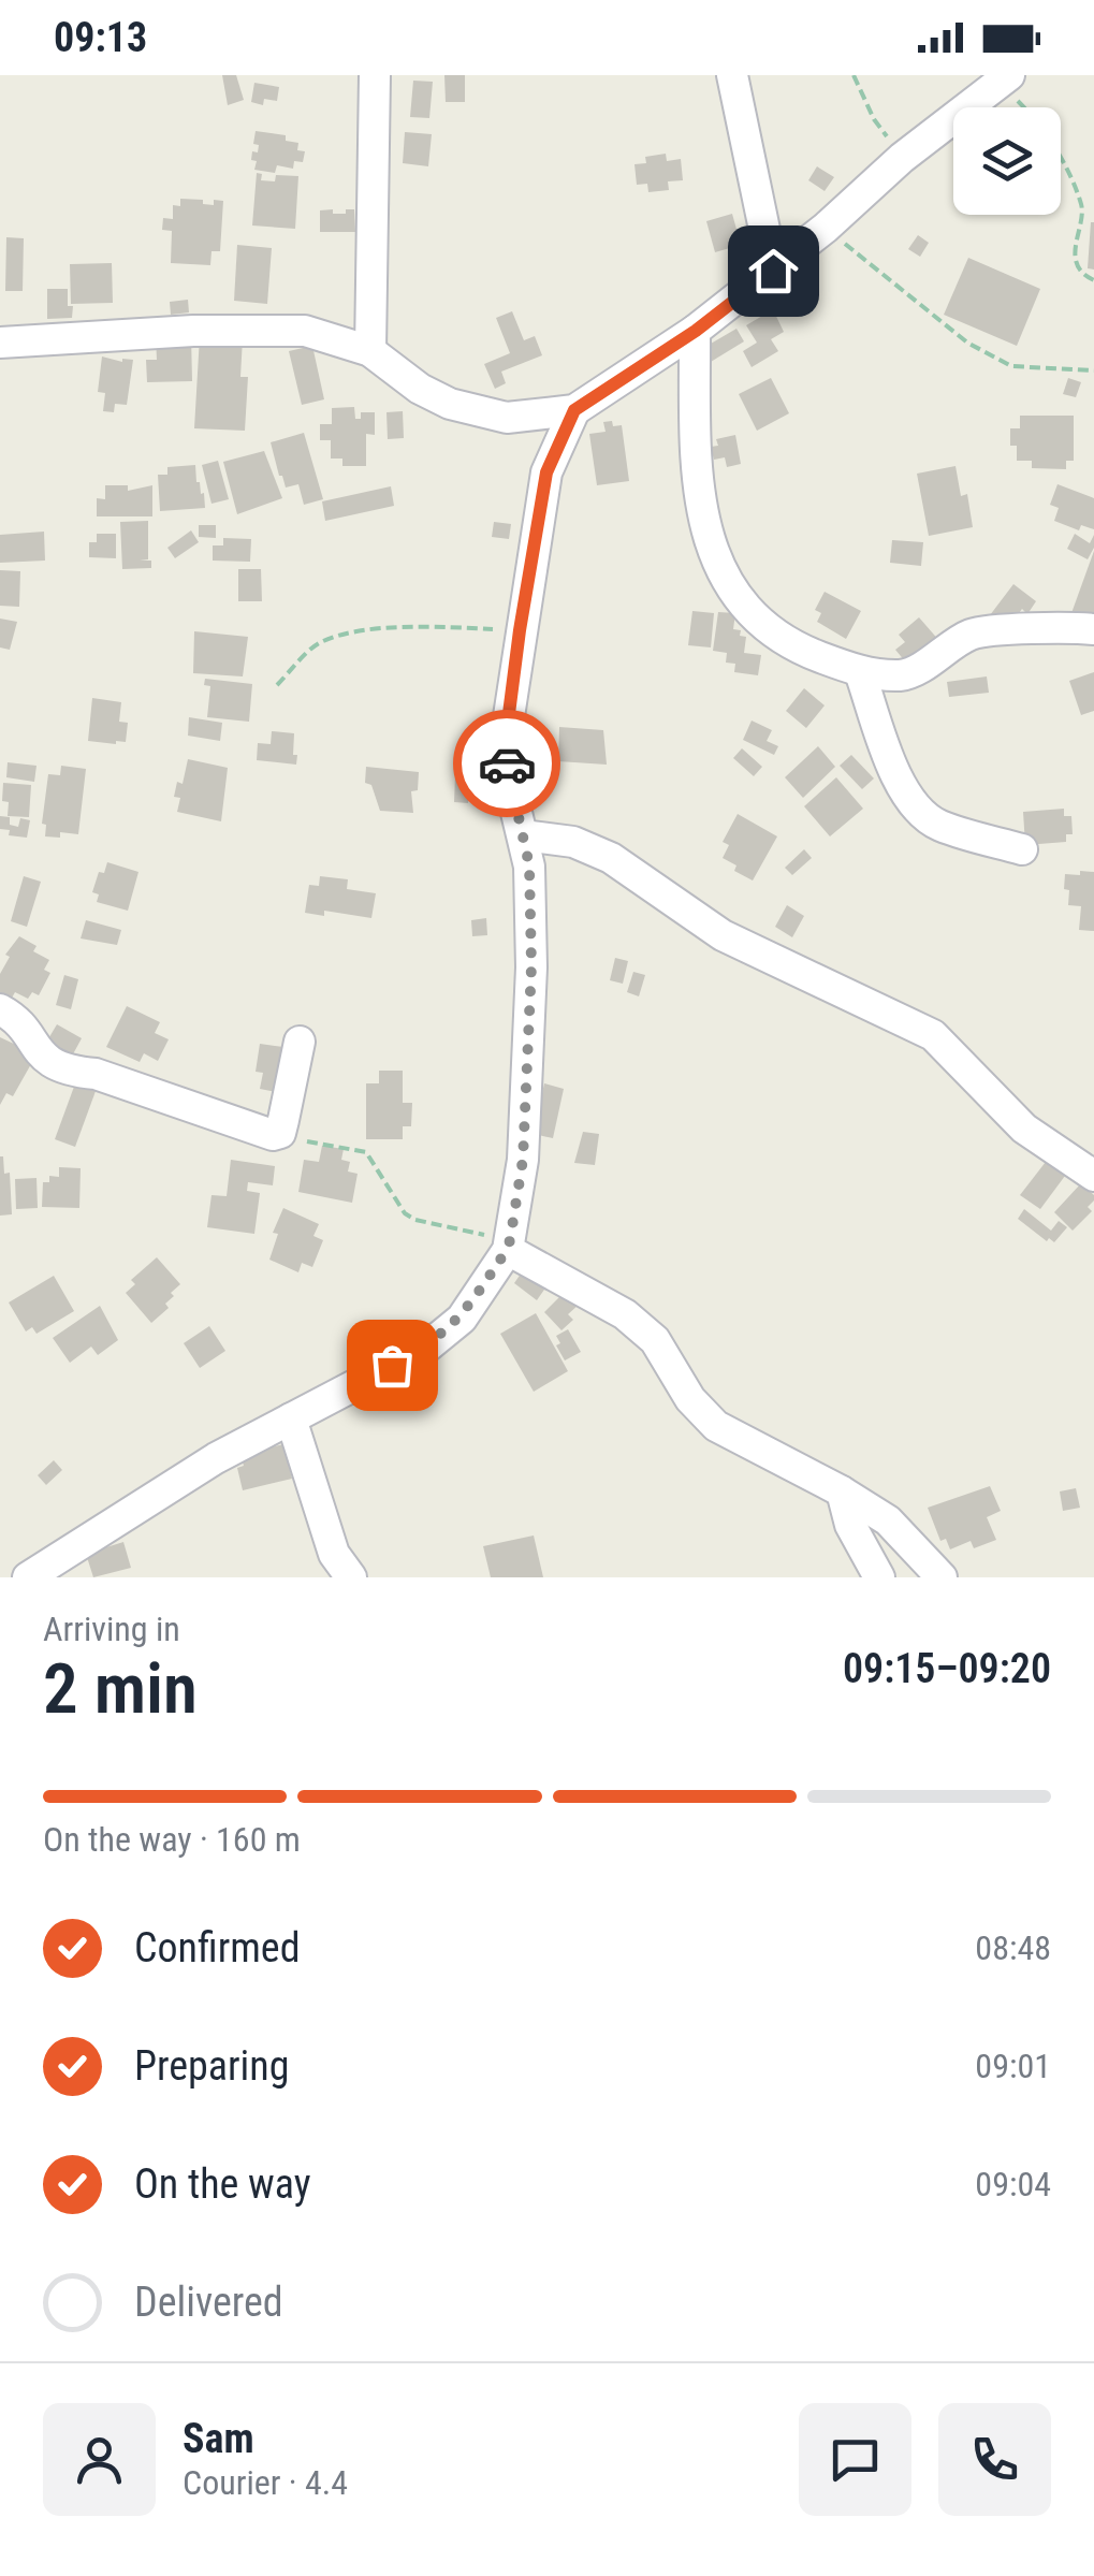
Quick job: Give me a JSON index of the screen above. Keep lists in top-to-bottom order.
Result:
{
  "page": {
    "status": "09:13",
    "heading": ["2 min", "Arriving in", "09:15–09:20"],
    "panel": ["Sam", "Courier · 4.4"],
    "bar": "On the way · 160 m",
    "list": [
      ["Confirmed", "08:48"],
      ["Preparing", "09:01"],
      ["On the way", "09:04"],
      "Delivered"
    ]
  }
}
